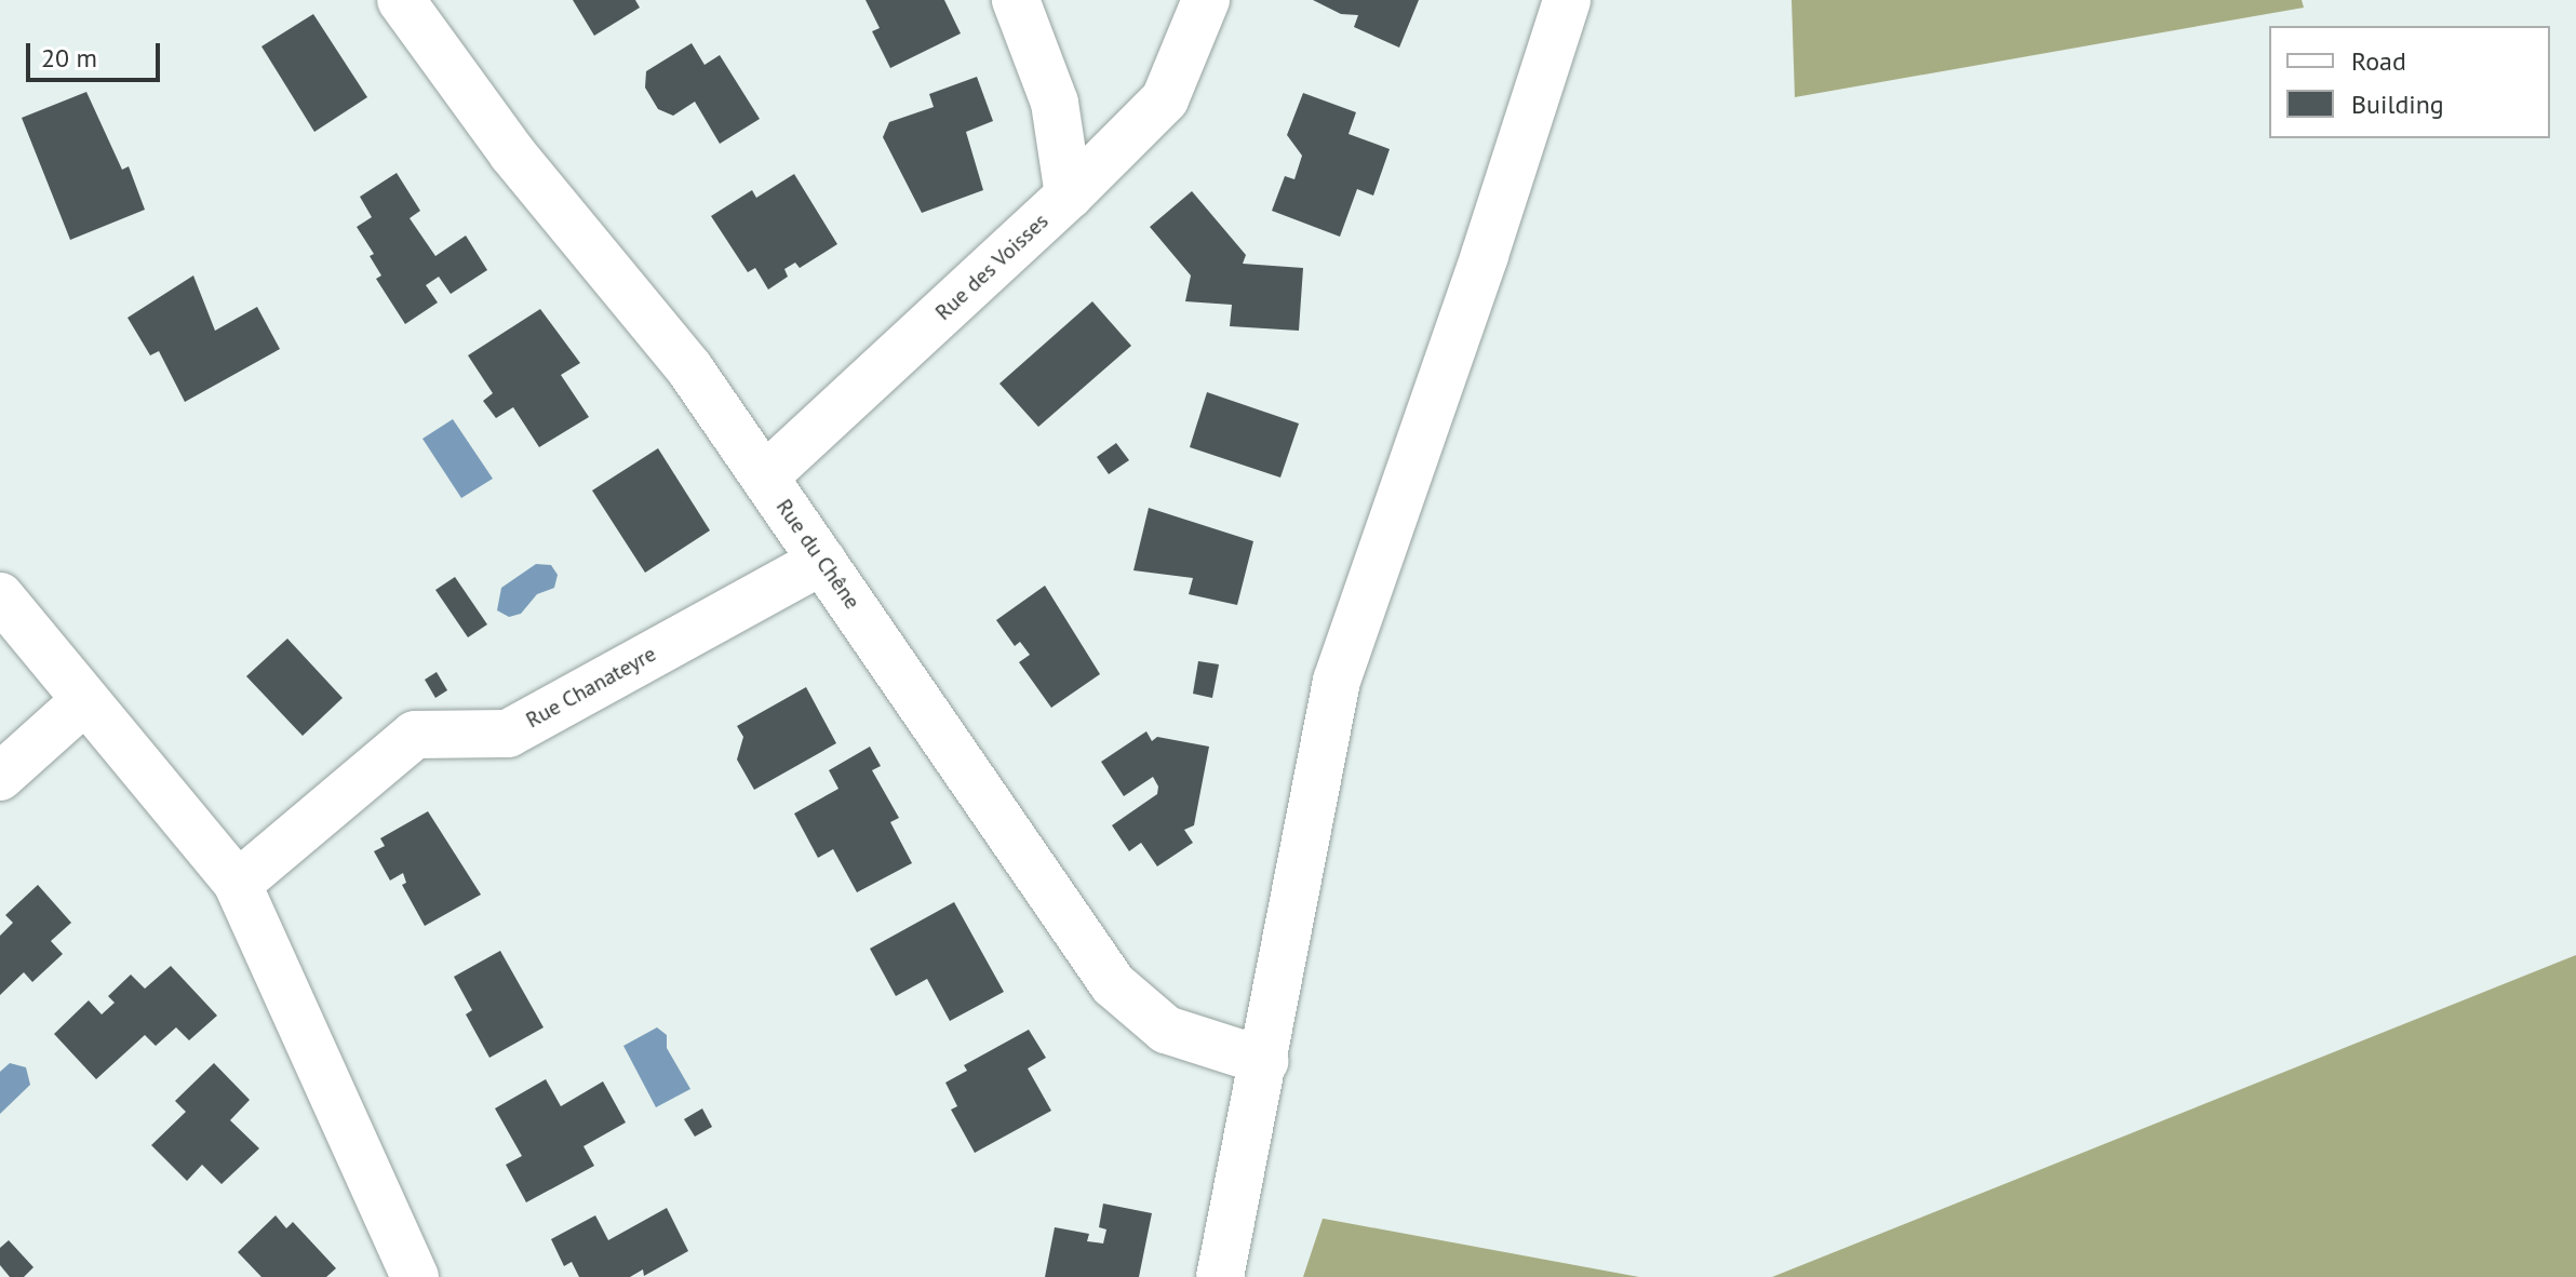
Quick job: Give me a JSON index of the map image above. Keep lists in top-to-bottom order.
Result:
{
  "streets": {
    "street": ["Rue des Voisses", "Rue du Chêne", "Rue Chanateyre"]
  },
  "crossings": [
    ["Rue des Voisses", "Rue du Chêne"],
    ["Rue du Chêne", "Rue Chanateyre"]
  ],
  "legend": ["Road", "Building"],
  "scale_bar": "20 m"
}
